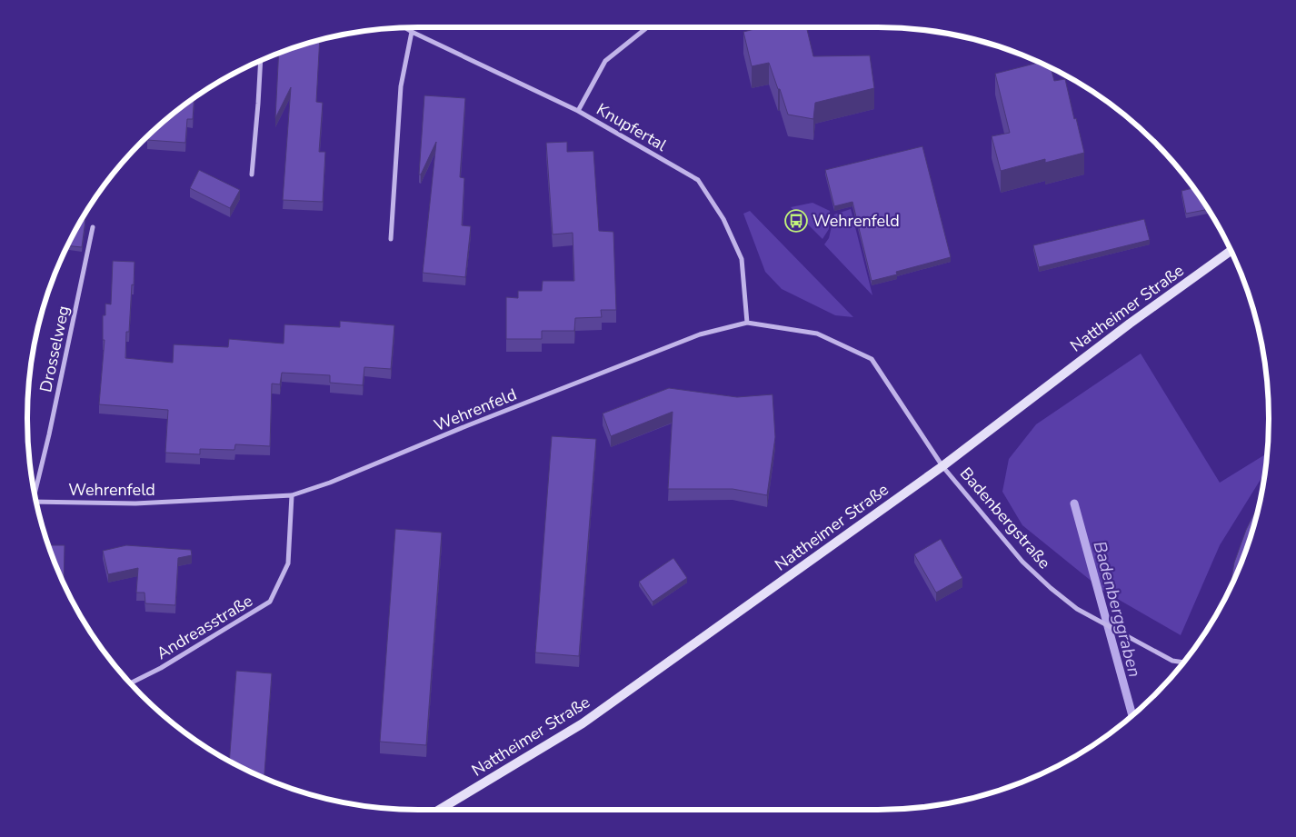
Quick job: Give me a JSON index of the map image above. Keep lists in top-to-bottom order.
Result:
{
  "streets": {
    "street": [
      "Knupfertal",
      "Nattheimer Straße",
      "Drosselweg",
      "Wehrenfeld",
      "Badenbergstraße",
      "Andreasstraße"
    ]
  },
  "crossings": [
    ["Knupfertal", "Wehrenfeld"],
    ["Nattheimer Straße", "Wehrenfeld"],
    ["Nattheimer Straße", "Badenbergstraße"],
    ["Wehrenfeld", "Badenbergstraße"],
    ["Wehrenfeld", "Andreasstraße"]
  ],
  "water": ["Badenberggraben"],
  "places": {
    "bus stop": ["Wehrenfeld"]
  }
}
